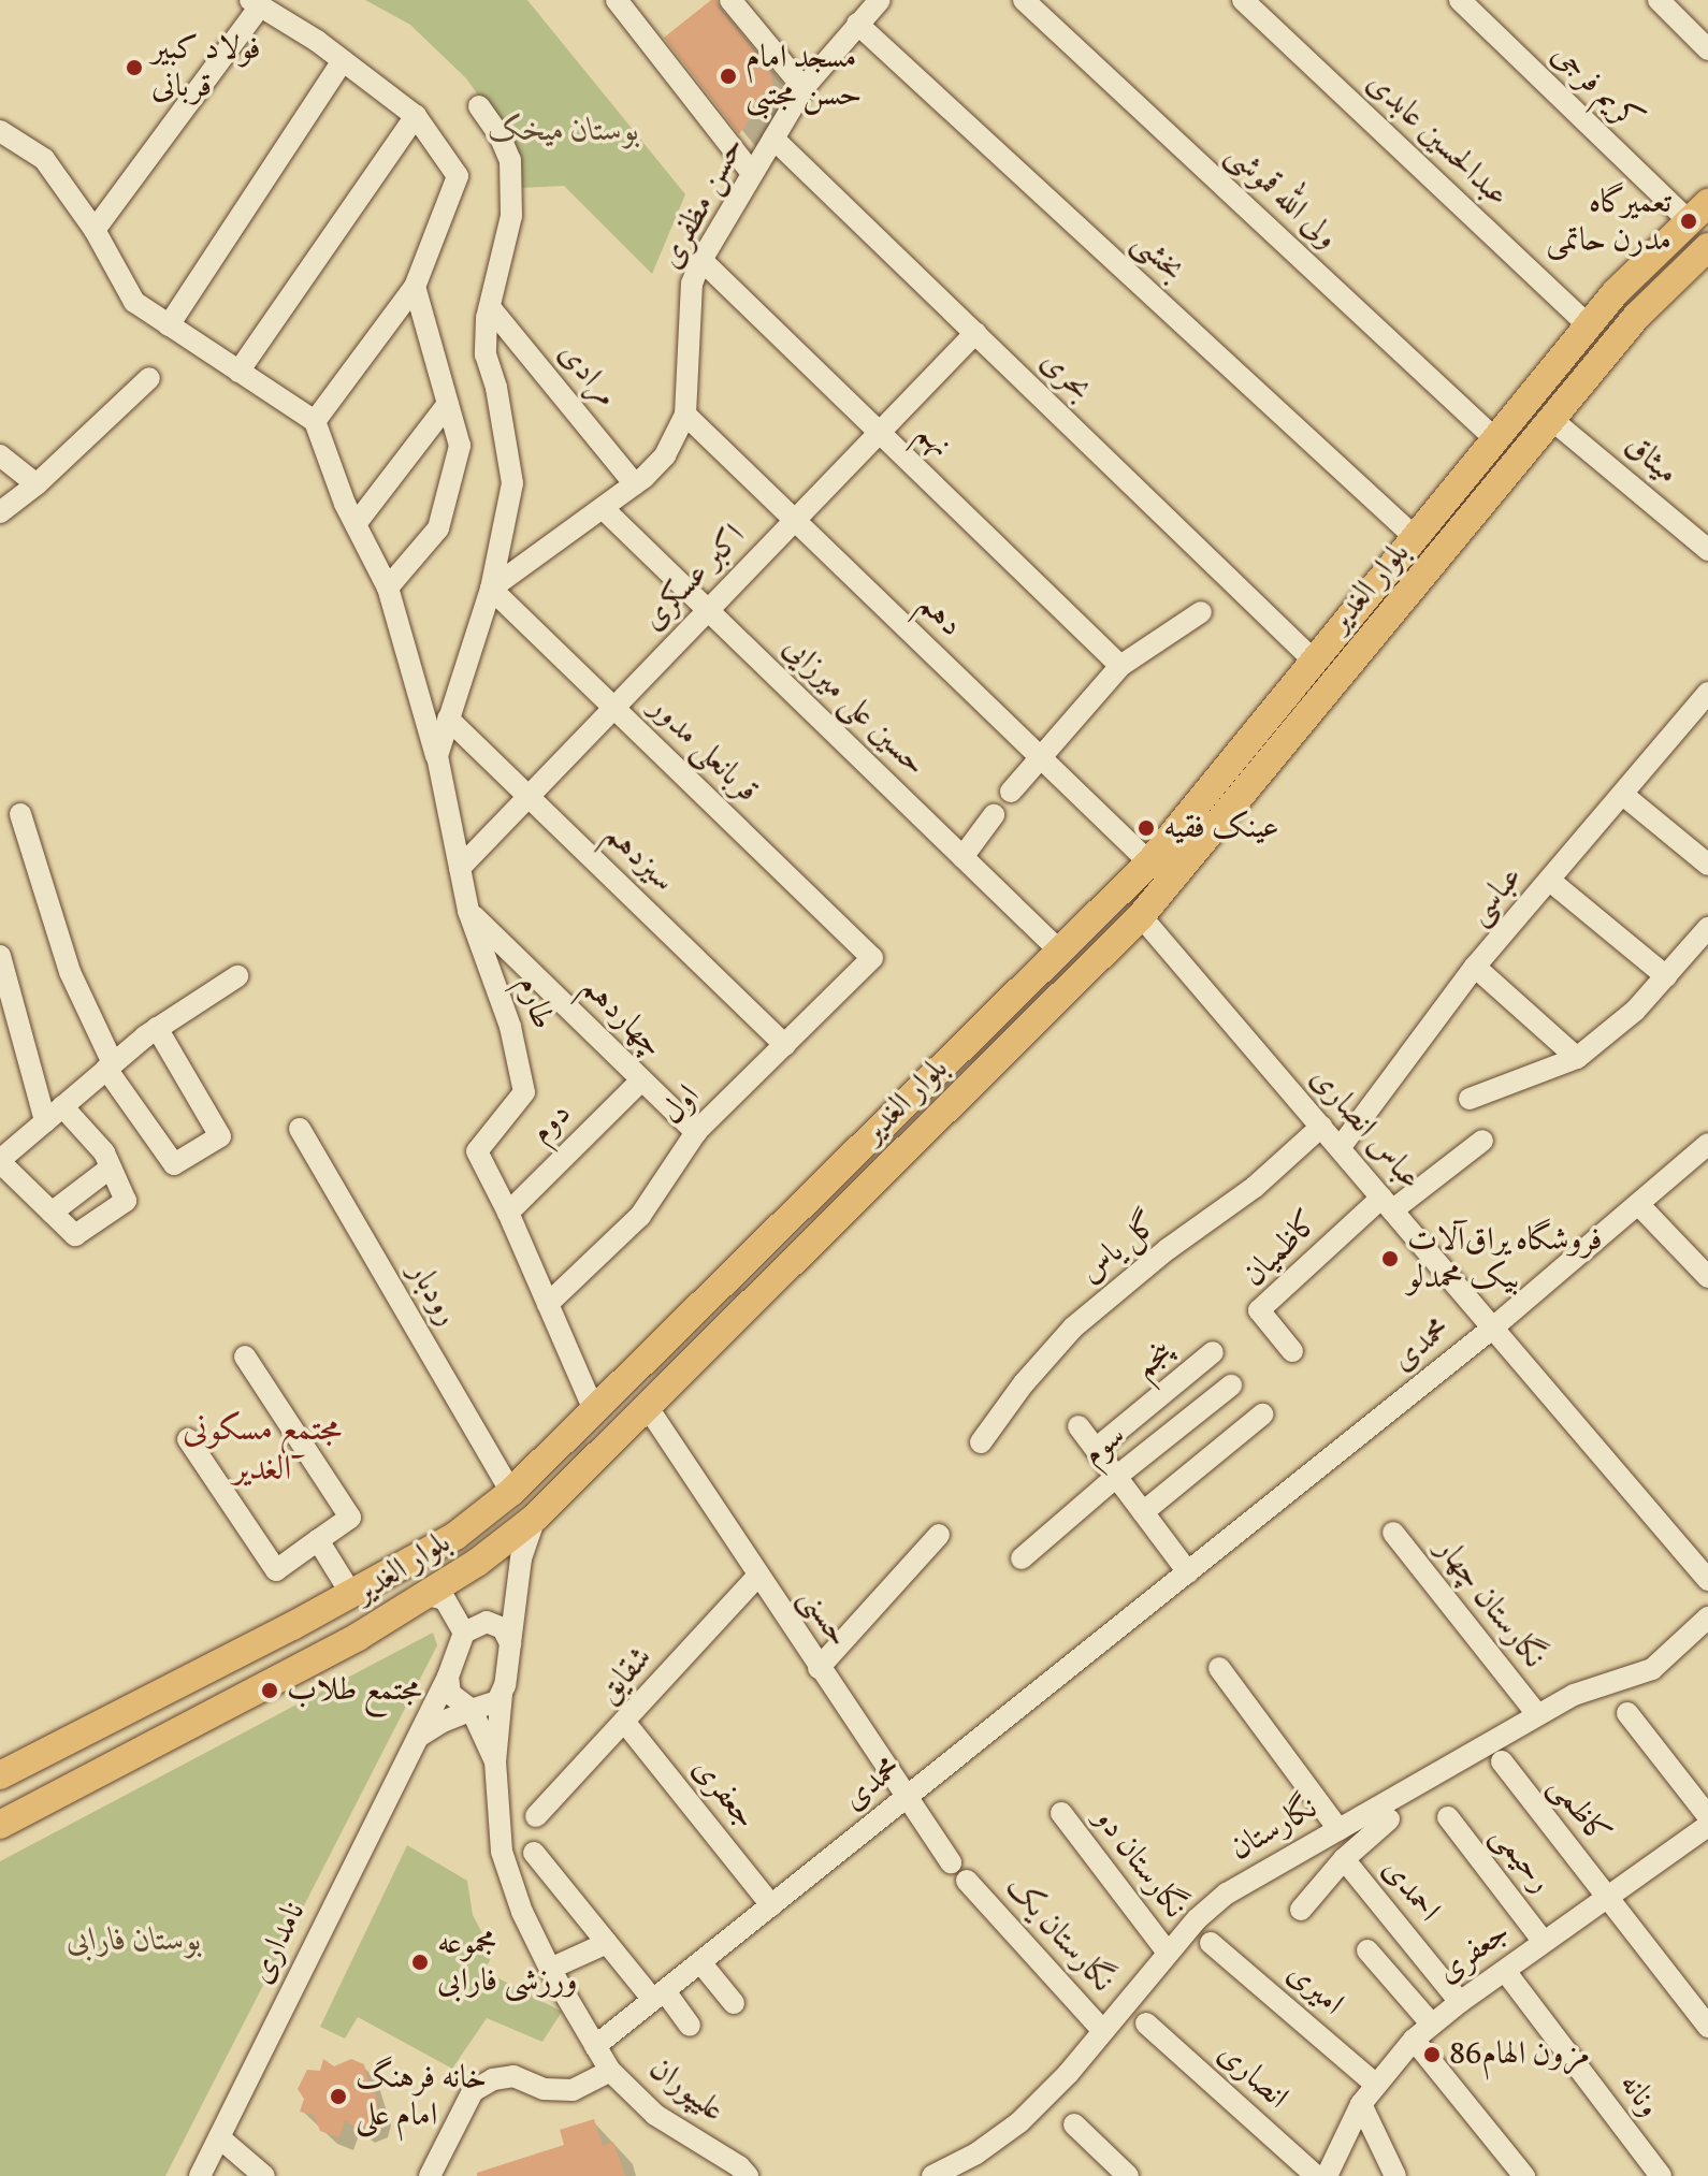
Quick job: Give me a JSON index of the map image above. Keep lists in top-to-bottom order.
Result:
{
  "streets": {
    "main road": ["بلوار الغدیر"],
    "street": [
      "کریم فرجی",
      "عبدالحسین عابدی",
      "ولی الله قموشی",
      "حسن مظفری",
      "بخشی",
      "مرادی",
      "بحری",
      "نهم",
      "میثاق",
      "اکبر عسکری",
      "دهم",
      "حسین علی میرزایی",
      "قربانعلی مدور",
      "سیزدهم",
      "عباسی",
      "طارم",
      "چهاردهم",
      "اول",
      "دوم",
      "عباس انصاری",
      "گل یاس",
      "کاظمیان",
      "رودبار",
      "محمدی",
      "پنجم",
      "سوم",
      "نگارستان چهار",
      "حسنی",
      "شقایق",
      "جعفری",
      "کاظمی",
      "نگارستان",
      "رحیمی",
      "نگارستان دو",
      "احمدی",
      "نگارستان یک",
      "نامداری",
      "امیری",
      "انصاری",
      "علیپوران",
      "ونانه"
    ]
  },
  "crossings": [
    ["کریم فرجی", "بلوار الغدیر"],
    ["عبدالحسین عابدی", "بلوار الغدیر"],
    ["ولی الله قموشی", "بلوار الغدیر"],
    ["حسن مظفری", "بخشی"],
    ["حسن مظفری", "مرادی"],
    ["حسن مظفری", "بحری"],
    ["حسن مظفری", "نهم"],
    ["حسن مظفری", "دهم"],
    ["حسن مظفری", "حسین علی میرزایی"],
    ["حسن مظفری", "قربانعلی مدور"],
    ["حسن مظفری", "طارم"],
    ["بخشی", "بلوار الغدیر"],
    ["مرادی", "طارم"],
    ["بحری", "اکبر عسکری"],
    ["بحری", "بلوار الغدیر"],
    ["نهم", "اکبر عسکری"],
    ["میثاق", "بلوار الغدیر"],
    ["اکبر عسکری", "دهم"],
    ["اکبر عسکری", "حسین علی میرزایی"],
    ["اکبر عسکری", "قربانعلی مدور"],
    ["اکبر عسکری", "سیزدهم"],
    ["اکبر عسکری", "طارم"],
    ["بلوار الغدیر", "دهم"],
    ["بلوار الغدیر", "حسین علی میرزایی"],
    ["بلوار الغدیر", "طارم"],
    ["بلوار الغدیر", "عباس انصاری"],
    ["بلوار الغدیر", "رودبار"],
    ["بلوار الغدیر", "حسنی"],
    ["قربانعلی مدور", "طارم"],
    ["قربانعلی مدور", "اول"],
    ["سیزدهم", "طارم"],
    ["سیزدهم", "اول"],
    ["عباسی", "عباس انصاری"],
    ["طارم", "چهاردهم"],
    ["طارم", "اول"],
    ["طارم", "دوم"],
    ["چهاردهم", "اول"],
    ["چهاردهم", "دوم"],
    ["عباس انصاری", "گل یاس"],
    ["عباس انصاری", "کاظمیان"],
    ["عباس انصاری", "محمدی"],
    ["محمدی", "حسنی"],
    ["محمدی", "جعفری"],
    ["محمدی", "علیپوران"],
    ["نگارستان چهار", "نگارستان"],
    ["حسنی", "شقایق"],
    ["شقایق", "جعفری"],
    ["جعفری", "کاظمی"],
    ["جعفری", "رحیمی"],
    ["جعفری", "احمدی"],
    ["جعفری", "امیری"],
    ["جعفری", "ونانه"],
    ["نگارستان", "نگارستان دو"],
    ["نگارستان", "نگارستان یک"]
  ],
  "districts": ["مجتمع مسکونی الغدیر"],
  "parks": ["بوستان میخک", "بوستان فارابی"],
  "places": [
    "فولاد کبیر قربانی",
    "مسجد امام حسن مجتبی",
    "تعمیرگاه مدرن حاتمی",
    "عینک فقیه",
    "فروشگاه یراق‌آلات بیک محمدلو",
    "مجتمع طلاب",
    "مجموعه ورزشی فارابی",
    "مزون الهام86",
    "خانه فرهنگ امام علی"
  ]
}
